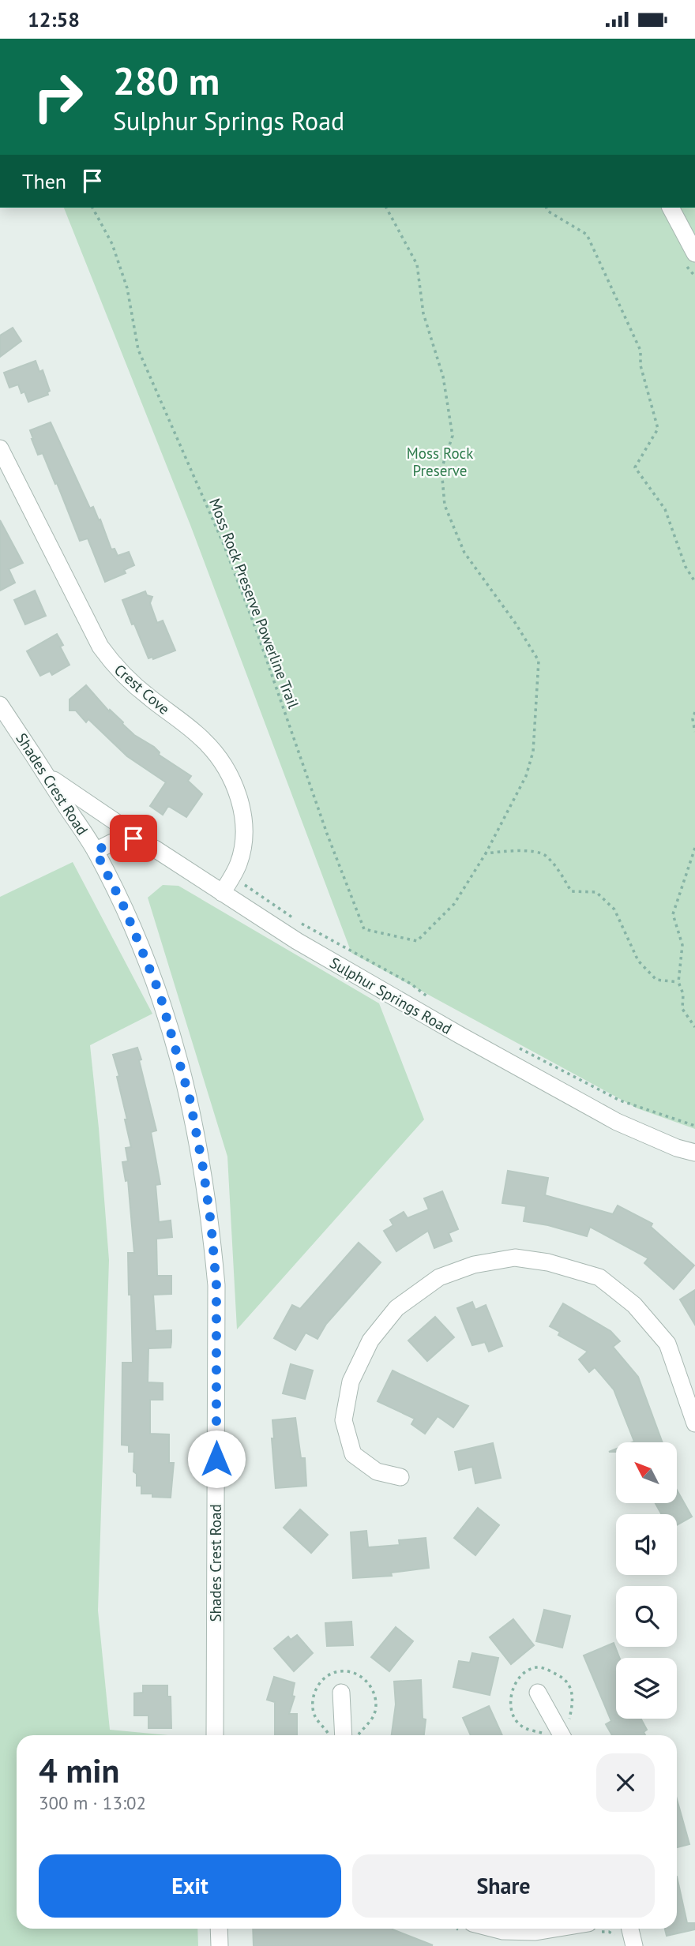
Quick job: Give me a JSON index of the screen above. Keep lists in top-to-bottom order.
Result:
{
  "streets": {
    "street": ["Crest Cove", "Shades Crest Road", "Sulphur Springs Road"],
    "path": ["Moss Rock Preserve Powerline Trail"]
  },
  "crossings": [
    ["Crest Cove", "Sulphur Springs Road"],
    ["Shades Crest Road", "Sulphur Springs Road"]
  ],
  "parks": ["Moss Rock Preserve"],
  "north": "top left",
  "page": {
    "status": "12:58",
    "turn": ["280 m", "Sulphur Springs Road"],
    "then": "Then",
    "heading": ["4 min", "300 m · 13:02"],
    "buttons": ["Exit", "Share"]
  }
}
